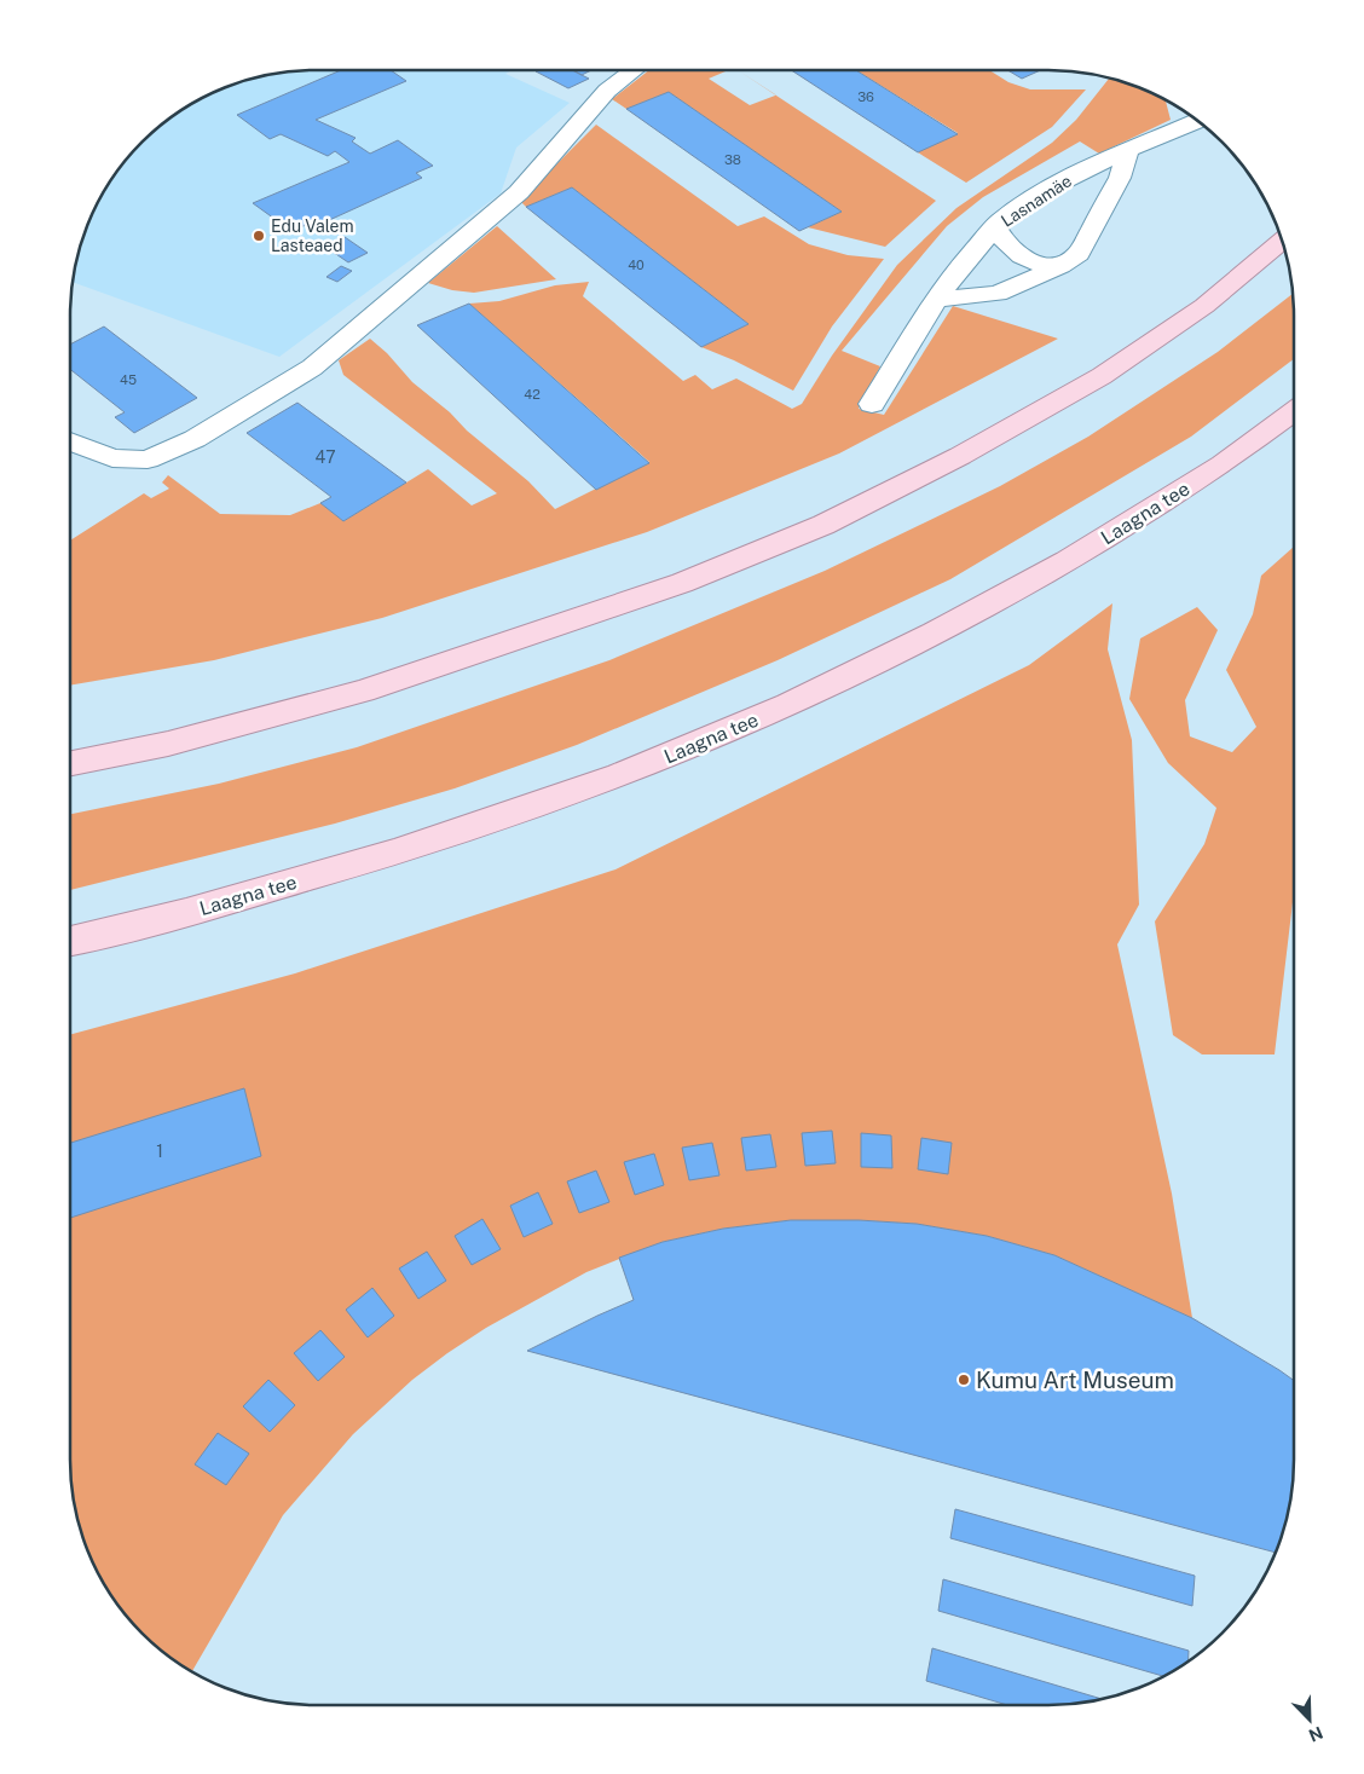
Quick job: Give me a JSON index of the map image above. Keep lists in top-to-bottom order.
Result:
{
  "streets": {
    "main road": ["Laagna tee"],
    "street": ["Lasnamäe"]
  },
  "places": ["Edu Valem Lasteaed", "Kumu Art Museum"],
  "house_numbers": [
    "36",
    "38",
    "40",
    "45",
    "42",
    "47",
    "1"
  ],
  "north": "bottom right"
}
